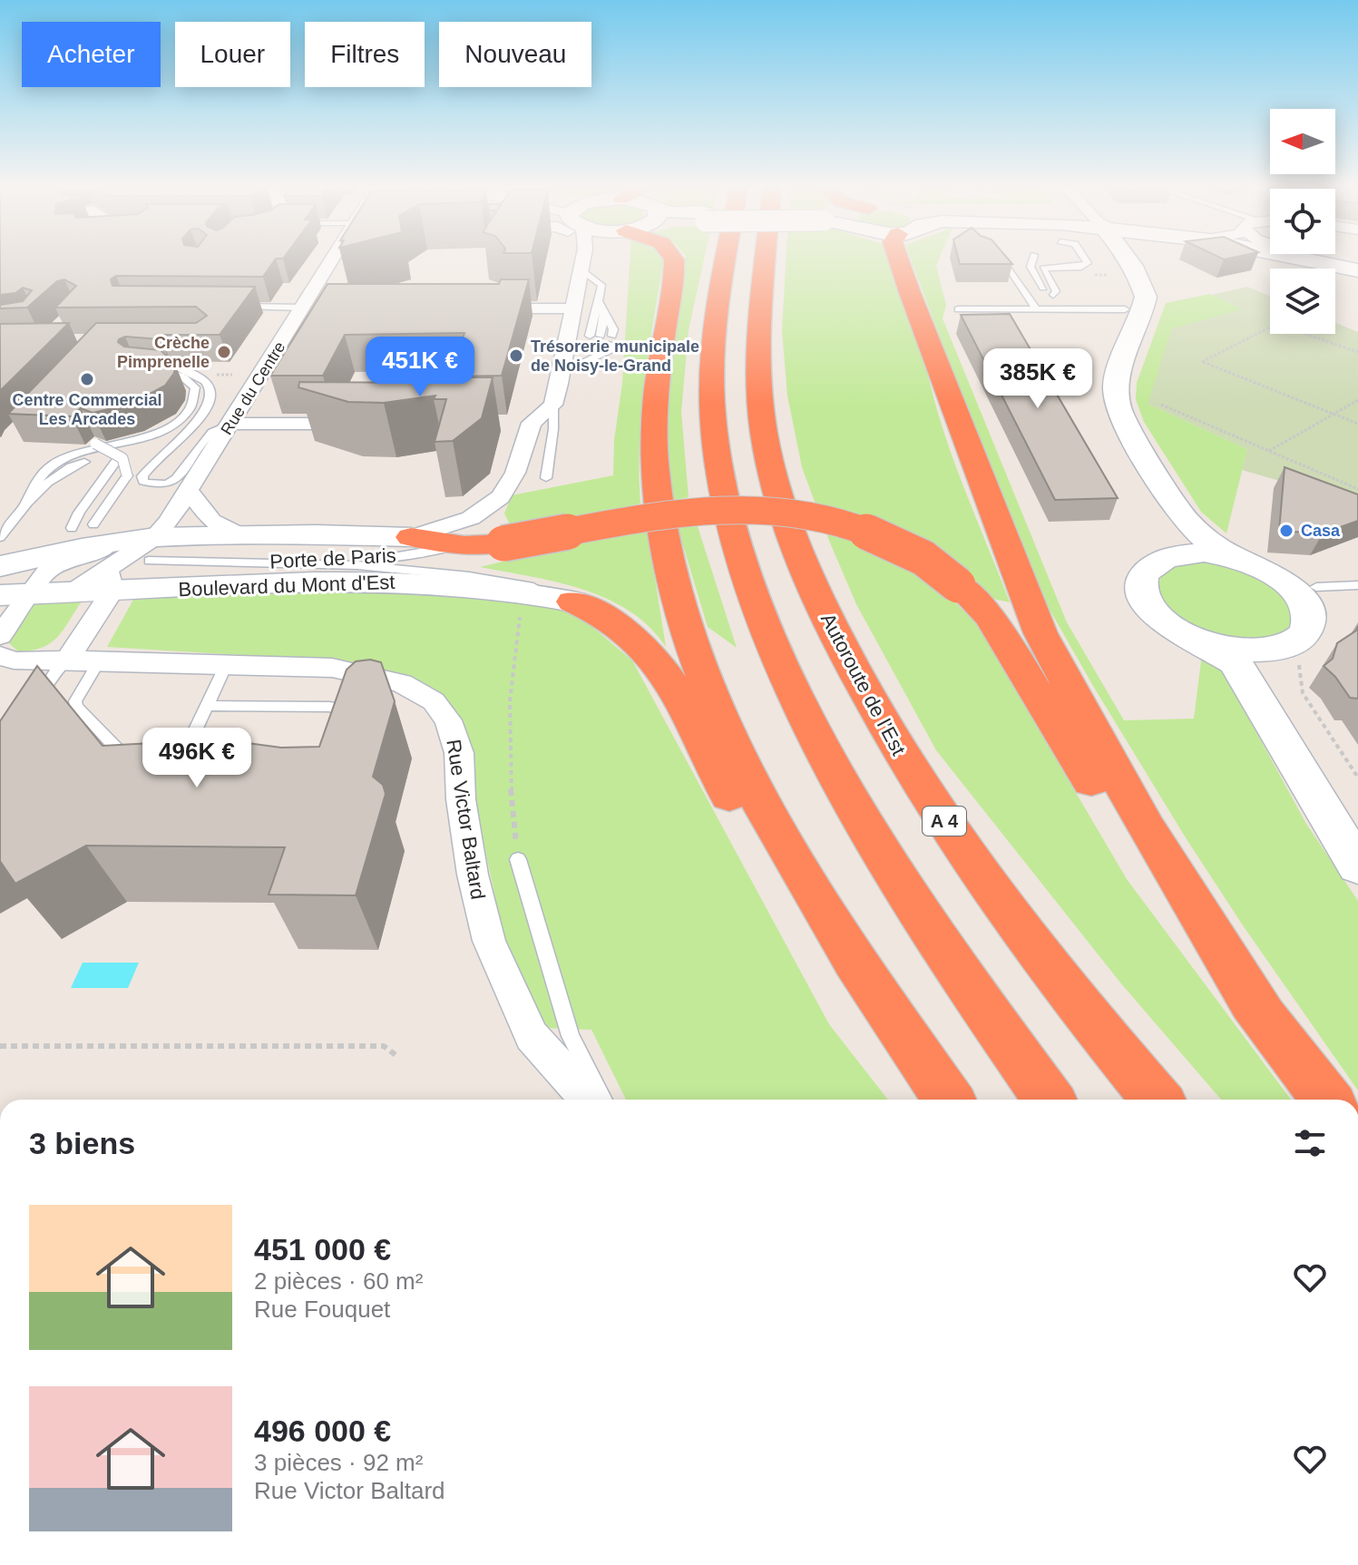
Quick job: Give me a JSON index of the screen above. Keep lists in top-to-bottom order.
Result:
{
  "streets": {
    "highway": ["Autoroute de l’Est", "A 4"],
    "main road": ["Boulevard du Mont d'Est"],
    "street": ["Rue du Centre", "Rue Victor Baltard"],
    "lane": ["Porte de Paris"]
  },
  "crossings": [
    ["Rue du Centre", "Boulevard du Mont d'Est"],
    ["Rue du Centre", "Rue Victor Baltard"],
    ["Porte de Paris", "Boulevard du Mont d'Est"]
  ],
  "places": [
    "Crèche Pimprenelle",
    "Trésorerie municipale de Noisy-le-Grand",
    "Centre Commercial Les Arcades",
    "Casa"
  ],
  "north": "left",
  "page": {
    "chip": [
      "Acheter",
      "Louer",
      "Filtres",
      "Nouveau"
    ],
    "price": ["451K €", "385K €", "496K €"],
    "heading": "3 biens",
    "list": [
      {
        "name": "451 000 €",
        "note": "2 pièces · 60 m² · Rue Fouquet"
      },
      {
        "name": "496 000 €",
        "note": "3 pièces · 92 m² · Rue Victor Baltard"
      }
    ]
  }
}
